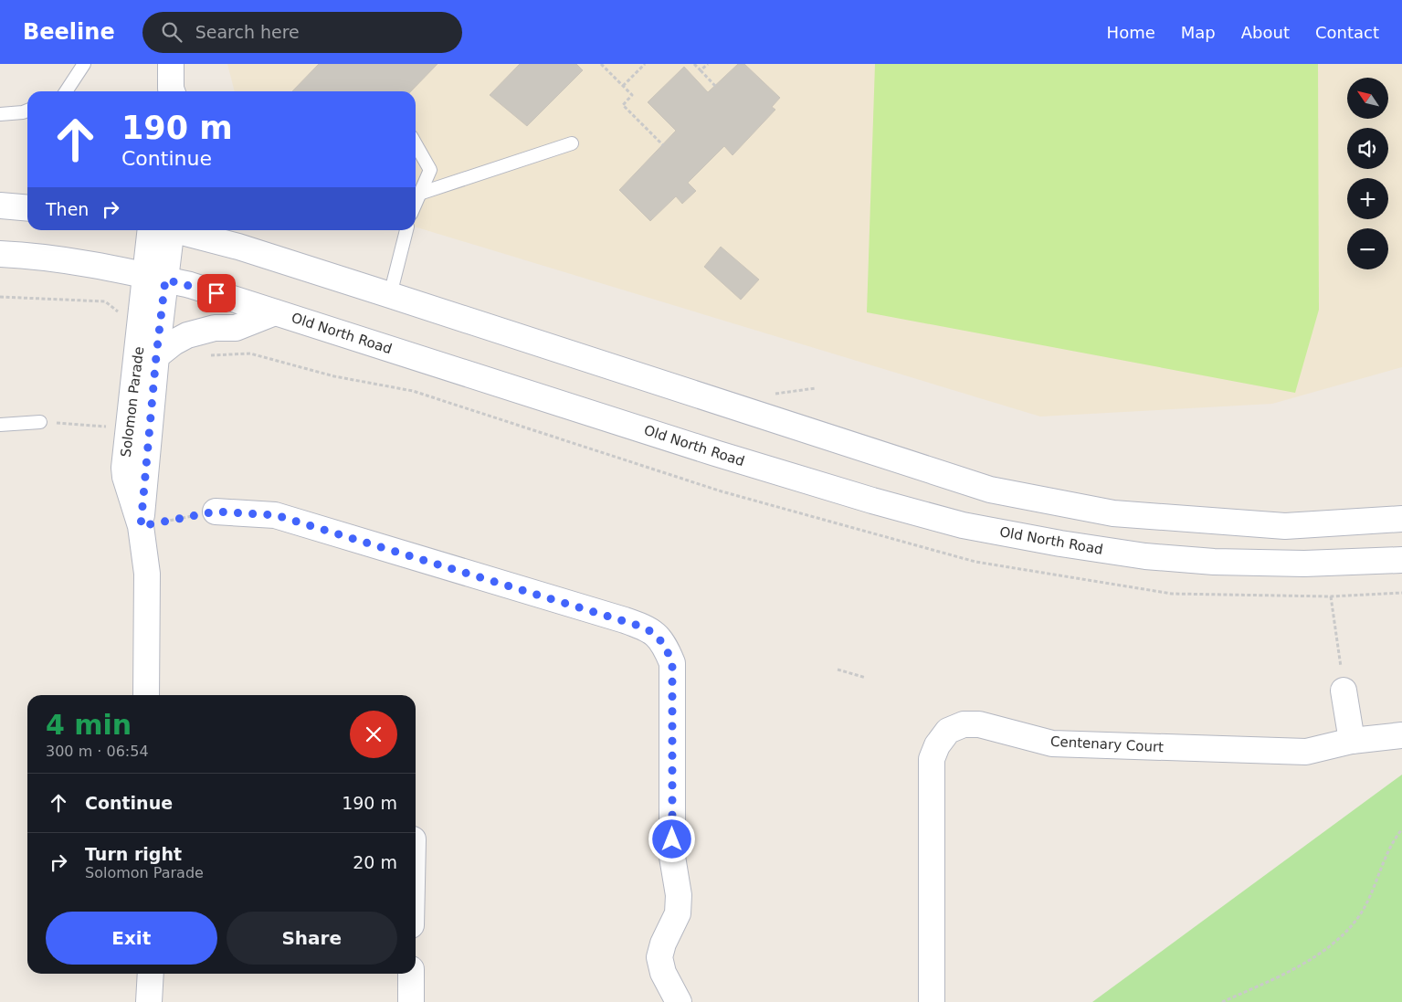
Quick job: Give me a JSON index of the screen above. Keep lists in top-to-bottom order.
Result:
{
  "streets": {
    "main road": ["Old North Road", "Solomon Parade", "Centenary Court"]
  },
  "crossings": [
    ["Old North Road", "Solomon Parade"]
  ],
  "north": "top left",
  "page": {
    "header": "Beeline",
    "search": "Search here",
    "nav": [
      "Home",
      "Map",
      "About",
      "Contact"
    ],
    "map_buttons": ["+", "−"],
    "turn": ["190 m", "Continue"],
    "then": "Then",
    "heading": ["4 min", "300 m · 06:54"],
    "list": [
      {
        "name": "Continue",
        "value": "190 m"
      },
      {
        "name": "Turn right",
        "note": "Solomon Parade",
        "value": "20 m"
      }
    ],
    "buttons": ["Exit", "Share"]
  }
}
